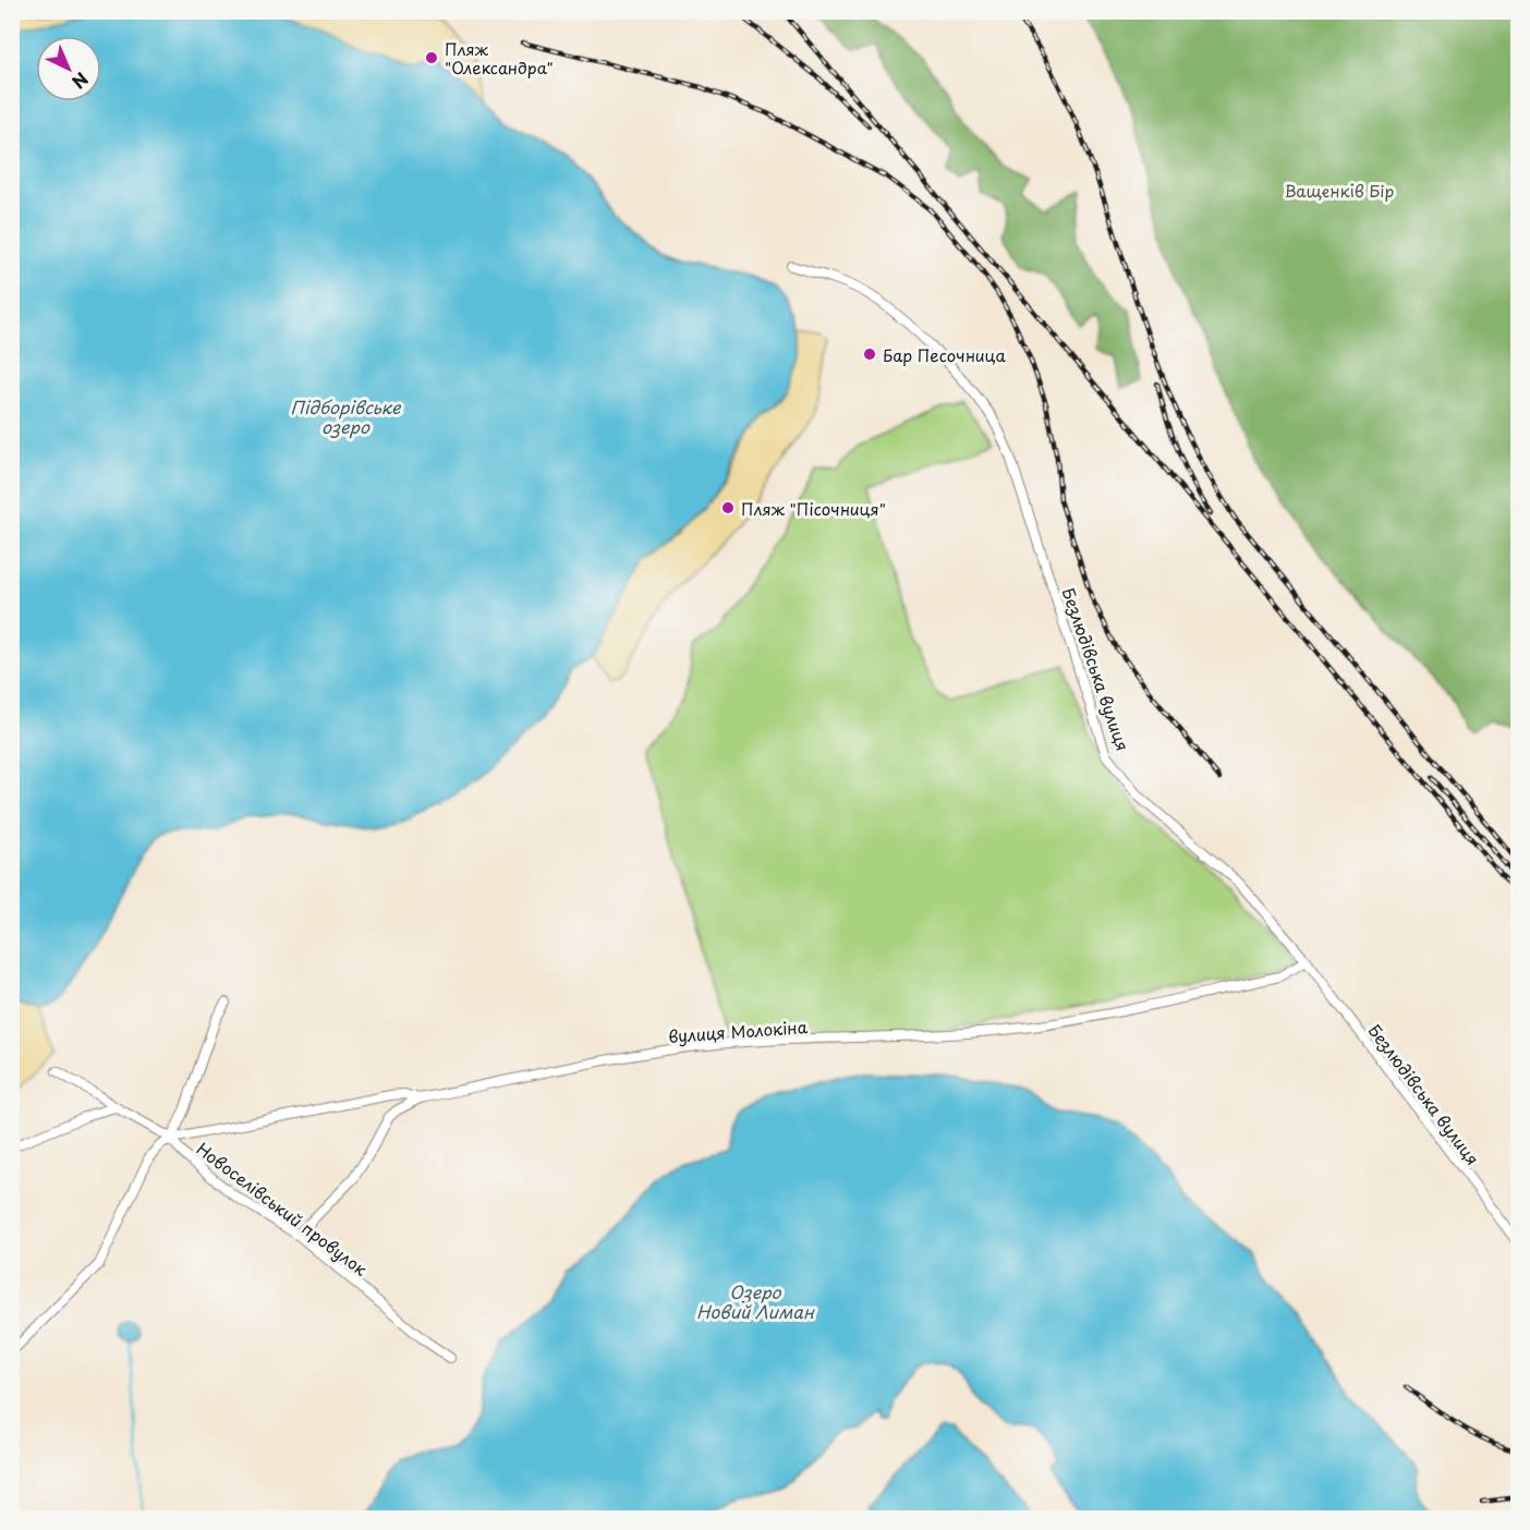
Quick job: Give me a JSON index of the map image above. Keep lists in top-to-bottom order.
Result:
{
  "streets": {
    "street": ["Безлюдівська вулиця", "вулиця Молокіна", "Новоселівський провулок"]
  },
  "crossings": [
    ["Безлюдівська вулиця", "вулиця Молокіна"],
    ["вулиця Молокіна", "Новоселівський провулок"]
  ],
  "water": ["Підборівське озеро", "Озеро Новий Лиман"],
  "parks": ["Ващенків Бір"],
  "places": ["Пляж \"Олександра\"", "Бар Песочница", "Пляж \"Пісочниця\""],
  "north": "bottom right"
}
